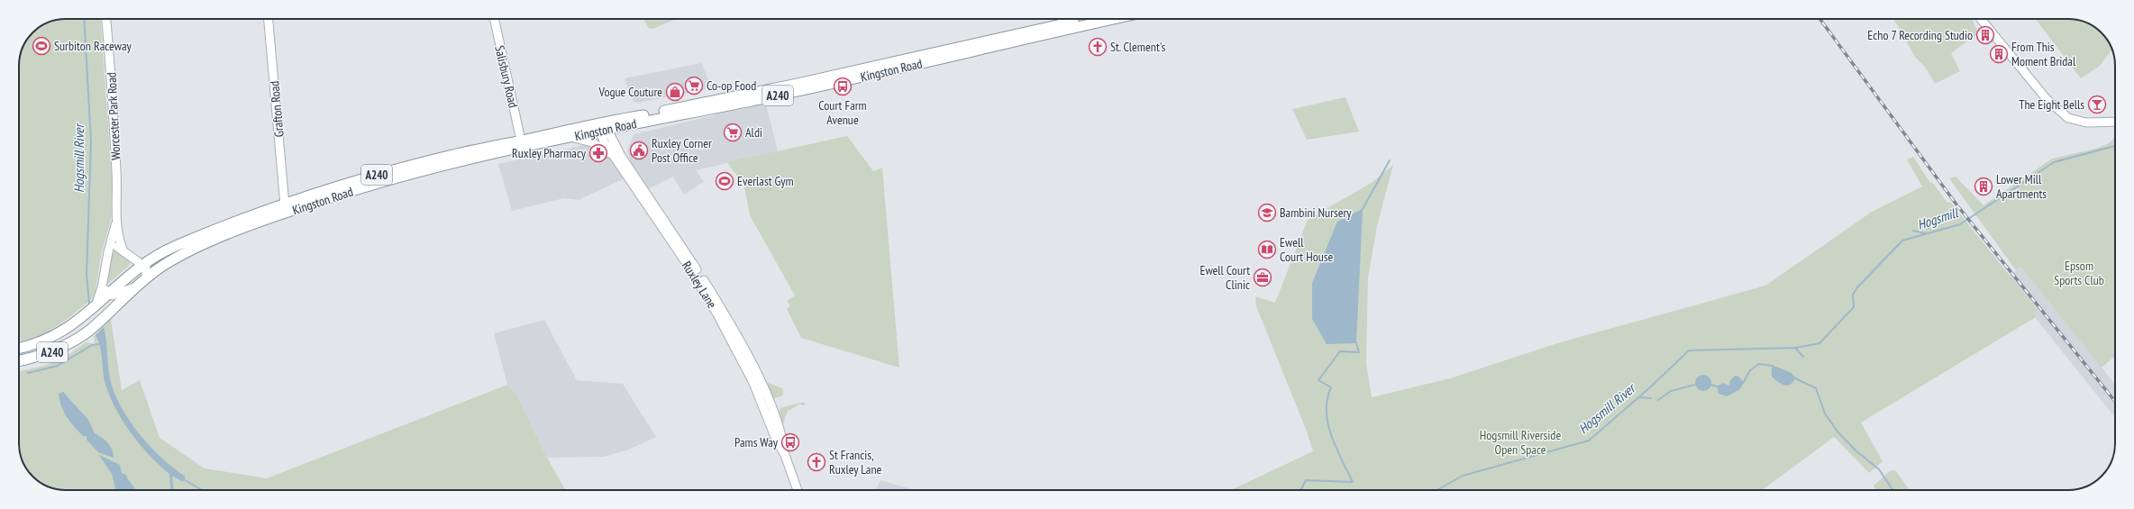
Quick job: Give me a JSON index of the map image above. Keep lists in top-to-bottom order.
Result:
{
  "streets": {
    "highway": ["Kingston Road", "A240"],
    "main road": [
      "Salisbury Road",
      "Grafton Road",
      "Worcester Park Road",
      "Ruxley Lane"
    ]
  },
  "crossings": [
    ["Kingston Road", "Salisbury Road"],
    ["Kingston Road", "A240"],
    ["Kingston Road", "Grafton Road"],
    ["Kingston Road", "Ruxley Lane"]
  ],
  "water": ["Hogsmill River", "Hogsmill"],
  "parks": ["Epsom Sports Club", "Hogsmill Riverside Open Space"],
  "places": {
    "building": ["Echo 7 Recording Studio", "From This Moment Bridal", "Lower Mill Apartments"],
    "sports": ["Surbiton Raceway", "Everlast Gym"],
    "church": ["St. Clement's", "St Francis, Ruxley Lane"],
    "supermarket": ["Co-op Food", "Aldi"],
    "bus stop": ["Court Farm Avenue", "Pams Way"],
    "shop": ["Vogue Couture"],
    "bar": ["The Eight Bells"],
    "public building": ["Ruxley Corner Post Office"],
    "pharmacy": ["Ruxley Pharmacy"],
    "school or university": ["Bambini Nursery"],
    "library": ["Ewell Court House"],
    "office": ["Ewell Court Clinic"]
  }
}
